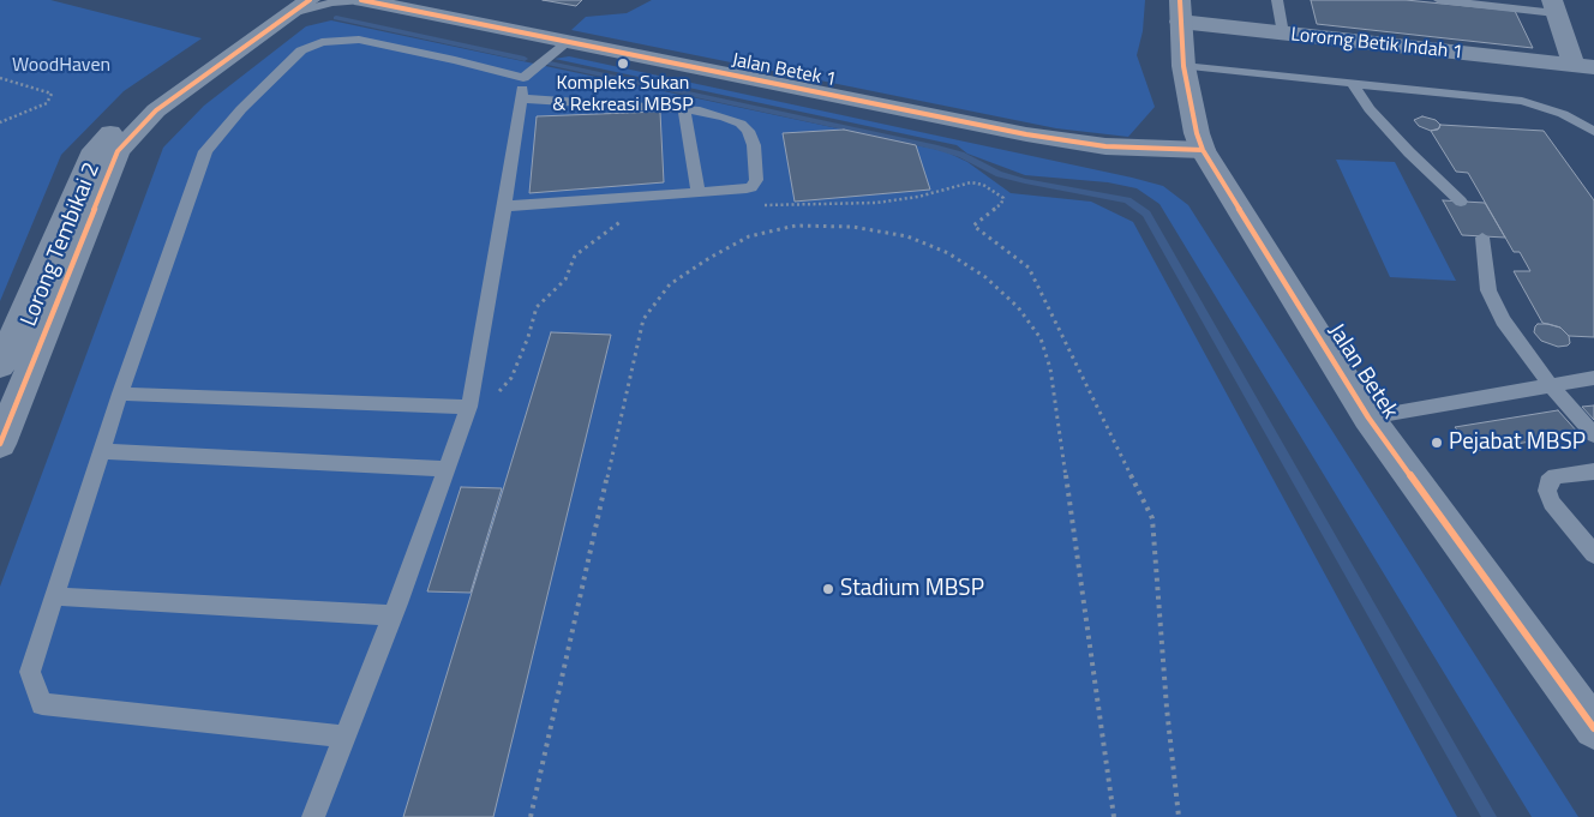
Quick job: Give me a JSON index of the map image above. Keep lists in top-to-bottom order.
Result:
{
  "streets": {
    "street": [
      "Lororng Betik Indah 1",
      "Jalan Betek 1",
      "Lorong Tembikai 2",
      "Jalan Betek"
    ]
  },
  "crossings": [
    ["Lororng Betik Indah 1", "Jalan Betek"],
    ["Jalan Betek 1", "Jalan Betek"]
  ],
  "parks": ["WoodHaven"],
  "places": ["Kompleks Sukan & Rekreasi MBSP", "Pejabat MBSP", "Stadium MBSP"]
}
